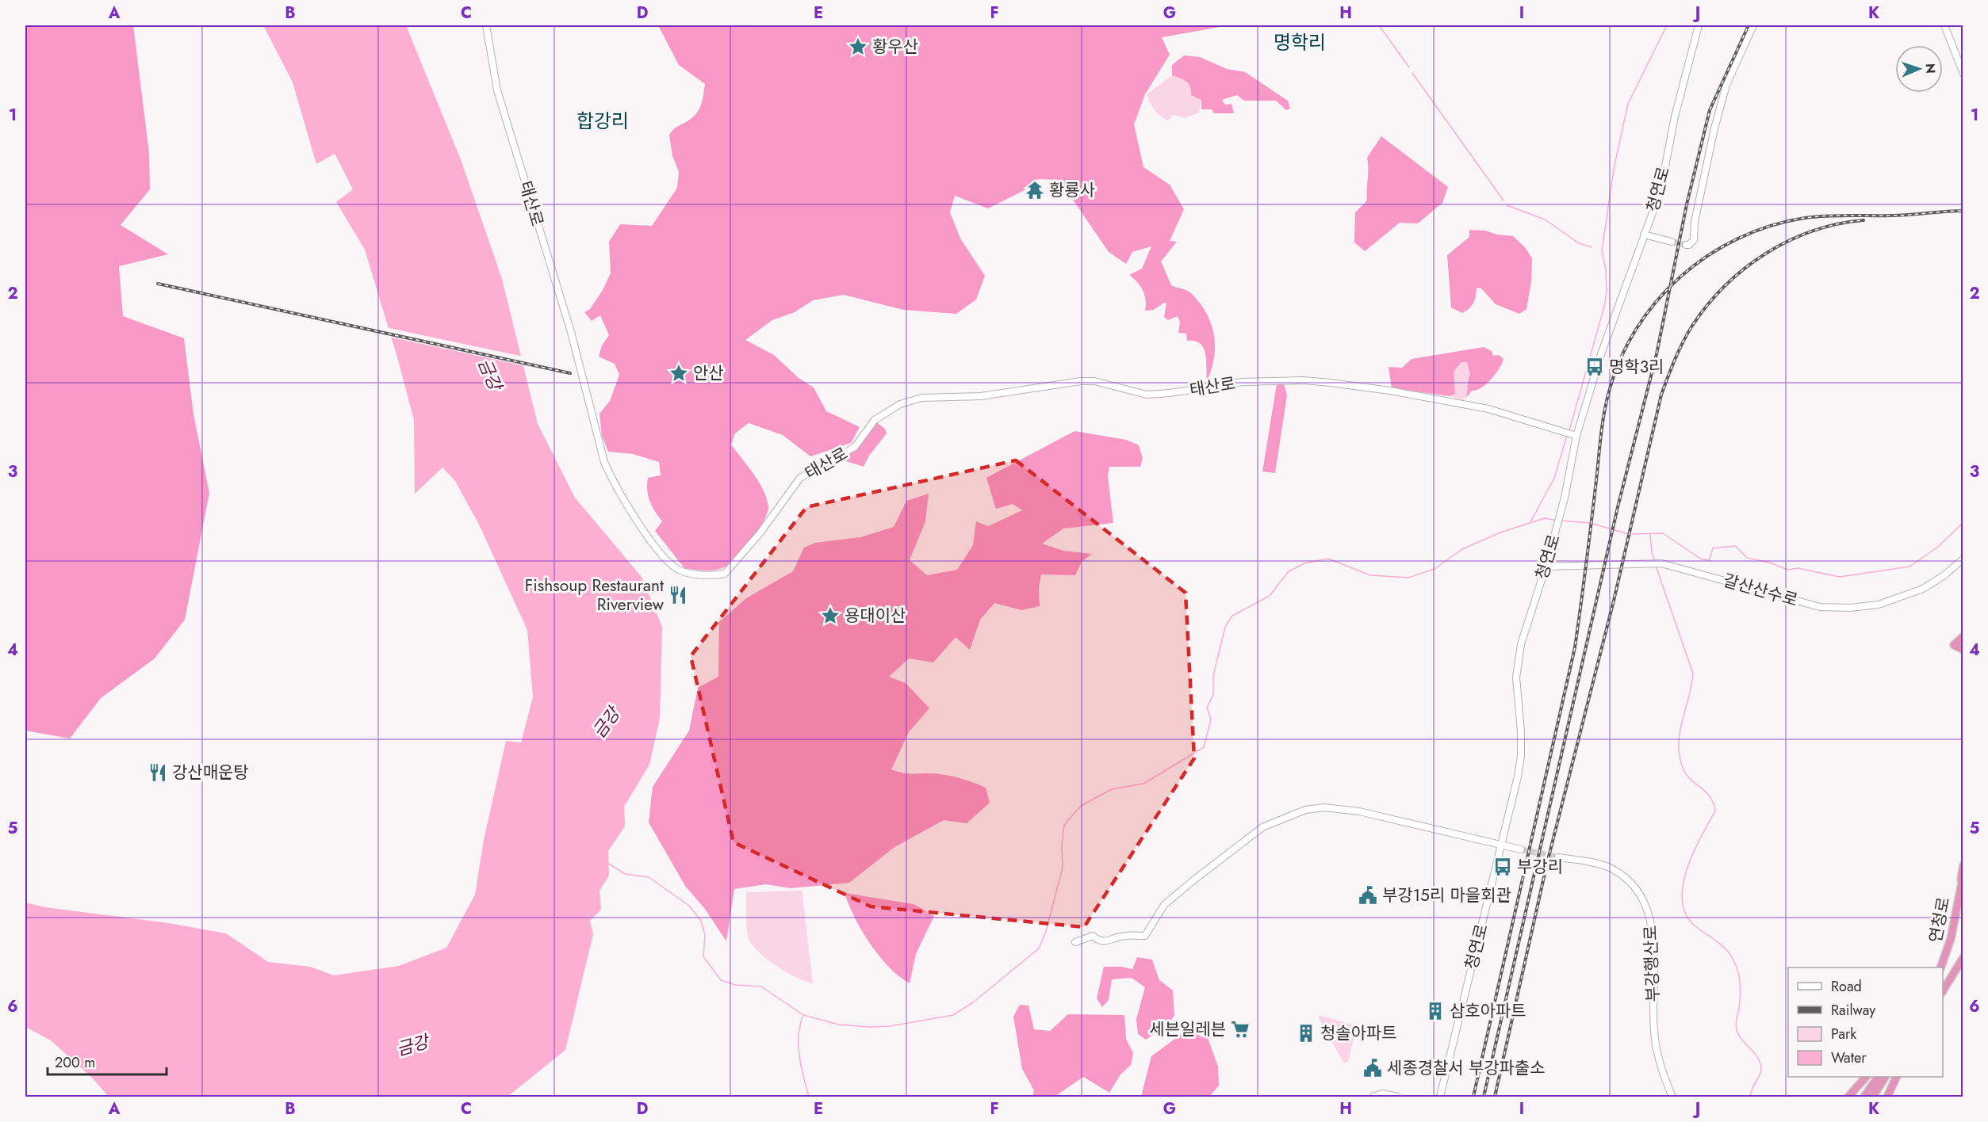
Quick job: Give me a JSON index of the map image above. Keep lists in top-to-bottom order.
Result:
{
  "streets": {
    "highway": ["연청로"],
    "street": [
      "청연로",
      "태산로",
      "갈산산수로",
      "부강행산로"
    ]
  },
  "crossings": [
    ["청연로", "태산로"],
    ["청연로", "갈산산수로"]
  ],
  "districts": ["명학리", "합강리"],
  "water": ["금강"],
  "places": {
    "place": ["황우산", "안산", "용대이산"],
    "temple": ["황룡사"],
    "bus stop": ["명학3리", "부강리"],
    "restaurant": ["Fishsoup Restaurant Riverview", "강산매운탕"],
    "public building": ["부강15리 마을회관", "세종경찰서 부강파출소"],
    "building": ["삼호아파트", "청솔아파트"],
    "supermarket": ["세븐일레븐"]
  },
  "legend": [
    "Road",
    "Railway",
    "Park",
    "Water"
  ],
  "scale_bar": "200 m",
  "north": "right",
  "grid": {
    "columns": [
      "A",
      "B",
      "C",
      "D",
      "E",
      "F",
      "G",
      "H",
      "I",
      "J",
      "K"
    ],
    "rows": [
      "1",
      "2",
      "3",
      "4",
      "5",
      "6"
    ]
  }
}
